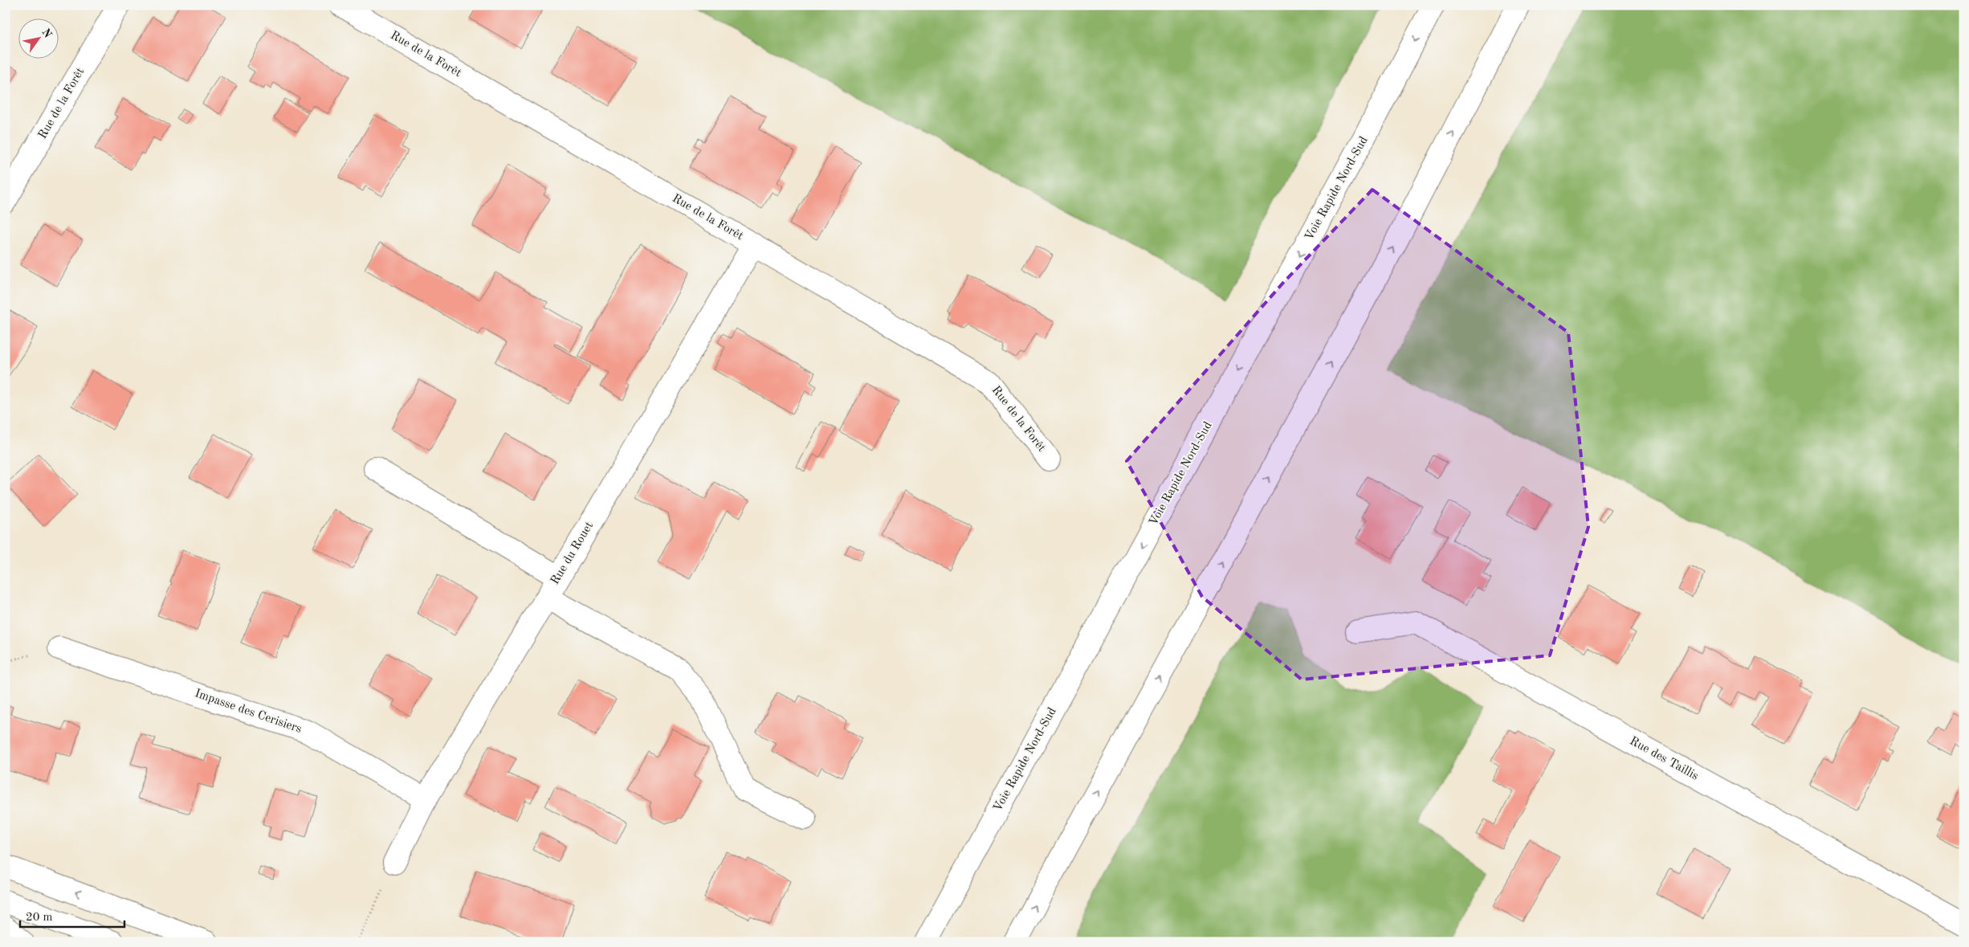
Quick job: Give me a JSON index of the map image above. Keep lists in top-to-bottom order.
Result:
{
  "streets": {
    "main road": [
      "Rue de la Forêt",
      "Voie Rapide Nord-Sud",
      "Rue du Rouet",
      "Impasse des Cerisiers",
      "Rue des Taillis"
    ]
  },
  "crossings": [
    ["Rue de la Forêt", "Rue du Rouet"],
    ["Rue du Rouet", "Impasse des Cerisiers"]
  ],
  "scale_bar": "20 m",
  "north": "top right"
}
